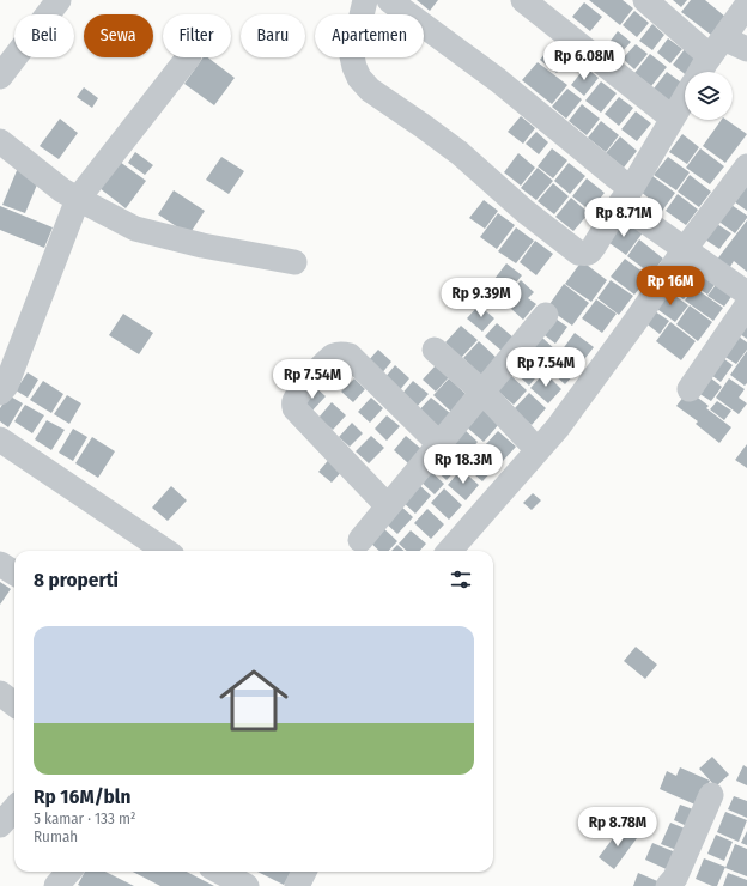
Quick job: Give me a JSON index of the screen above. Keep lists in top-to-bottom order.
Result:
{
  "page": {
    "chip": [
      "Beli",
      "Sewa",
      "Filter",
      "Baru",
      "Apartemen"
    ],
    "price": [
      "Rp 6.08M",
      "Rp 8.71M",
      "Rp 16M",
      "Rp 9.39M",
      "Rp 7.54M",
      "Rp 7.54M",
      "Rp 18.3M",
      "Rp 8.78M"
    ],
    "heading": "8 properti",
    "list": [
      {
        "name": "Rp 16M/bln",
        "note": "5 kamar · 133 m² · Rumah"
      }
    ]
  }
}
